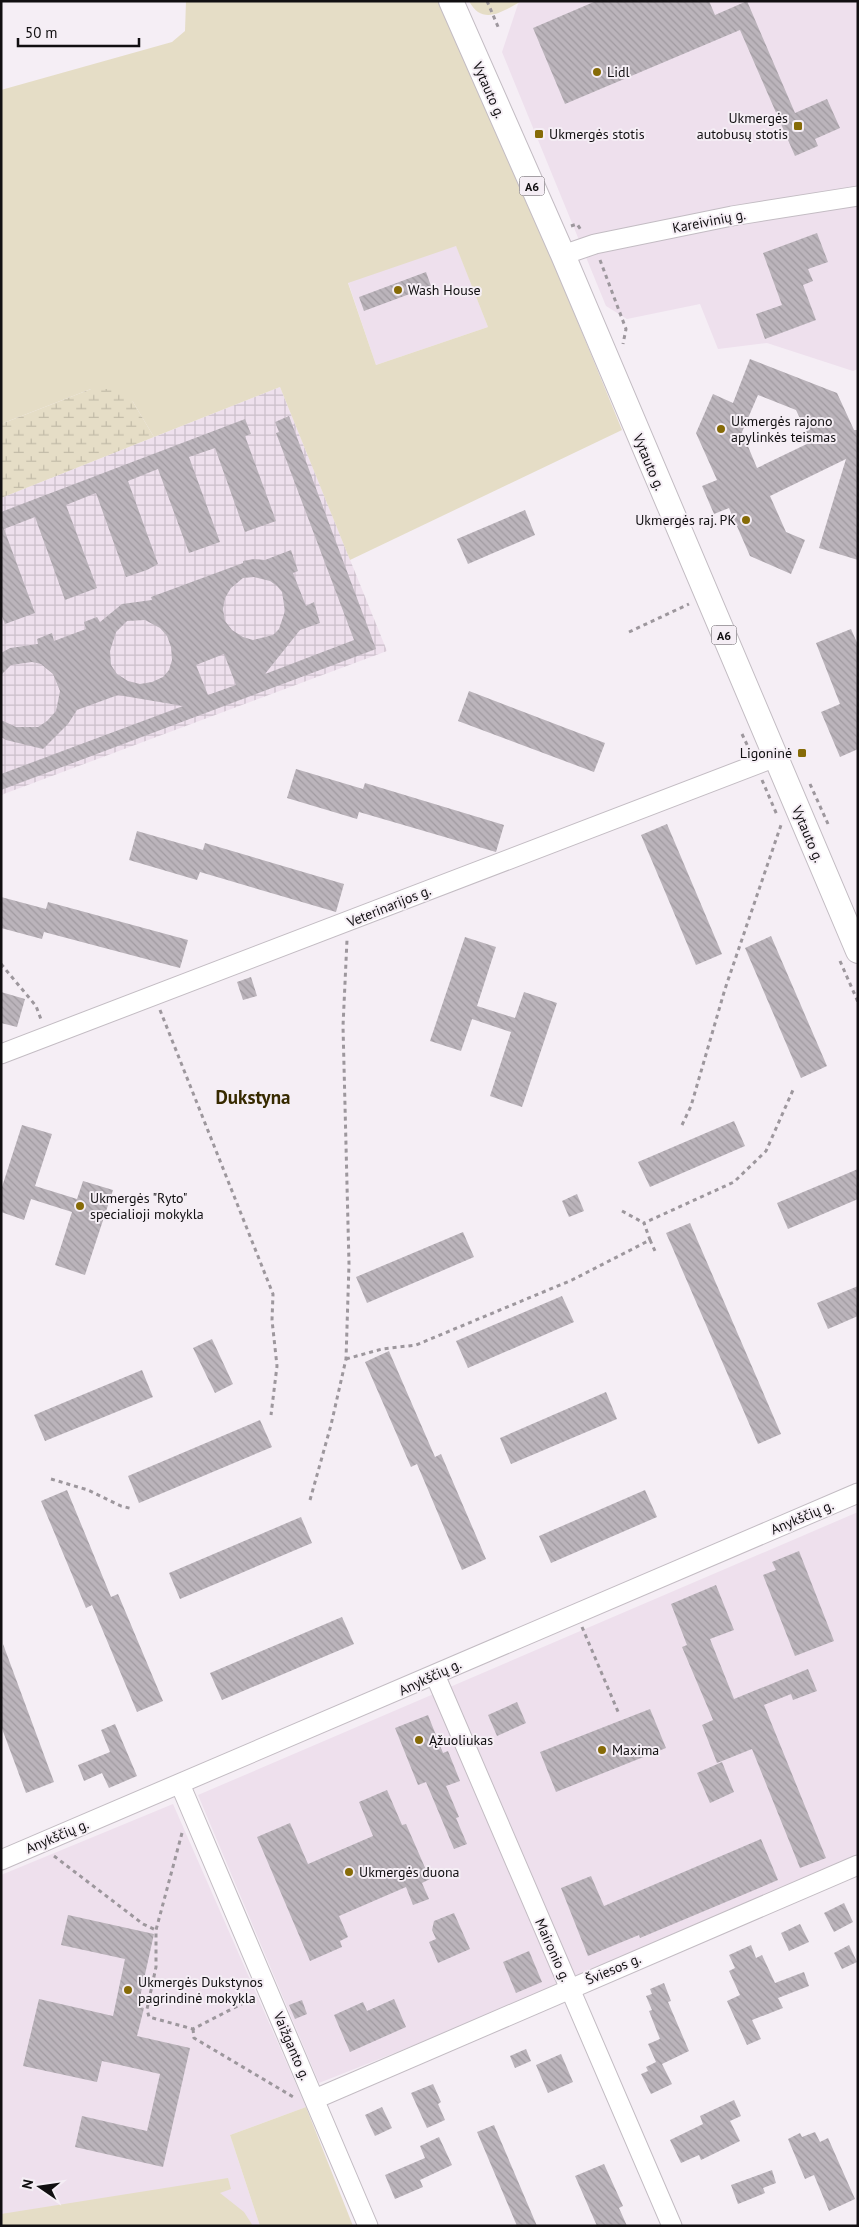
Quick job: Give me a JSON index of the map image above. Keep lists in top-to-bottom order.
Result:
{
  "streets": {
    "main road": ["Vytauto g.", "A6"],
    "street": [
      "Kareivinių g.",
      "Veterinarijos g.",
      "Anykščių g.",
      "Maironio g.",
      "Šviesos g.",
      "Vaižganto g."
    ]
  },
  "crossings": [
    ["Vytauto g.", "Kareivinių g."],
    ["Vytauto g.", "Veterinarijos g."],
    ["Anykščių g.", "Maironio g."],
    ["Anykščių g.", "Vaižganto g."],
    ["Maironio g.", "Šviesos g."],
    ["Šviesos g.", "Vaižganto g."]
  ],
  "districts": ["Dukstyna"],
  "places": {
    "other": [
      "Lidl",
      "Wash House",
      "Ukmergės rajono apylinkės teismas",
      "Ukmergės raj. PK",
      "Ukmergės \"Ryto\" specialioji mokykla",
      "Ąžuoliukas",
      "Maxima",
      "Ukmergės duona",
      "Ukmergės Dukstynos pagrindinė mokykla"
    ],
    "transit": ["Ukmergės autobusų stotis", "Ukmergės stotis", "Ligoninė"]
  },
  "scale_bar": "50 m",
  "north": "left"
}
